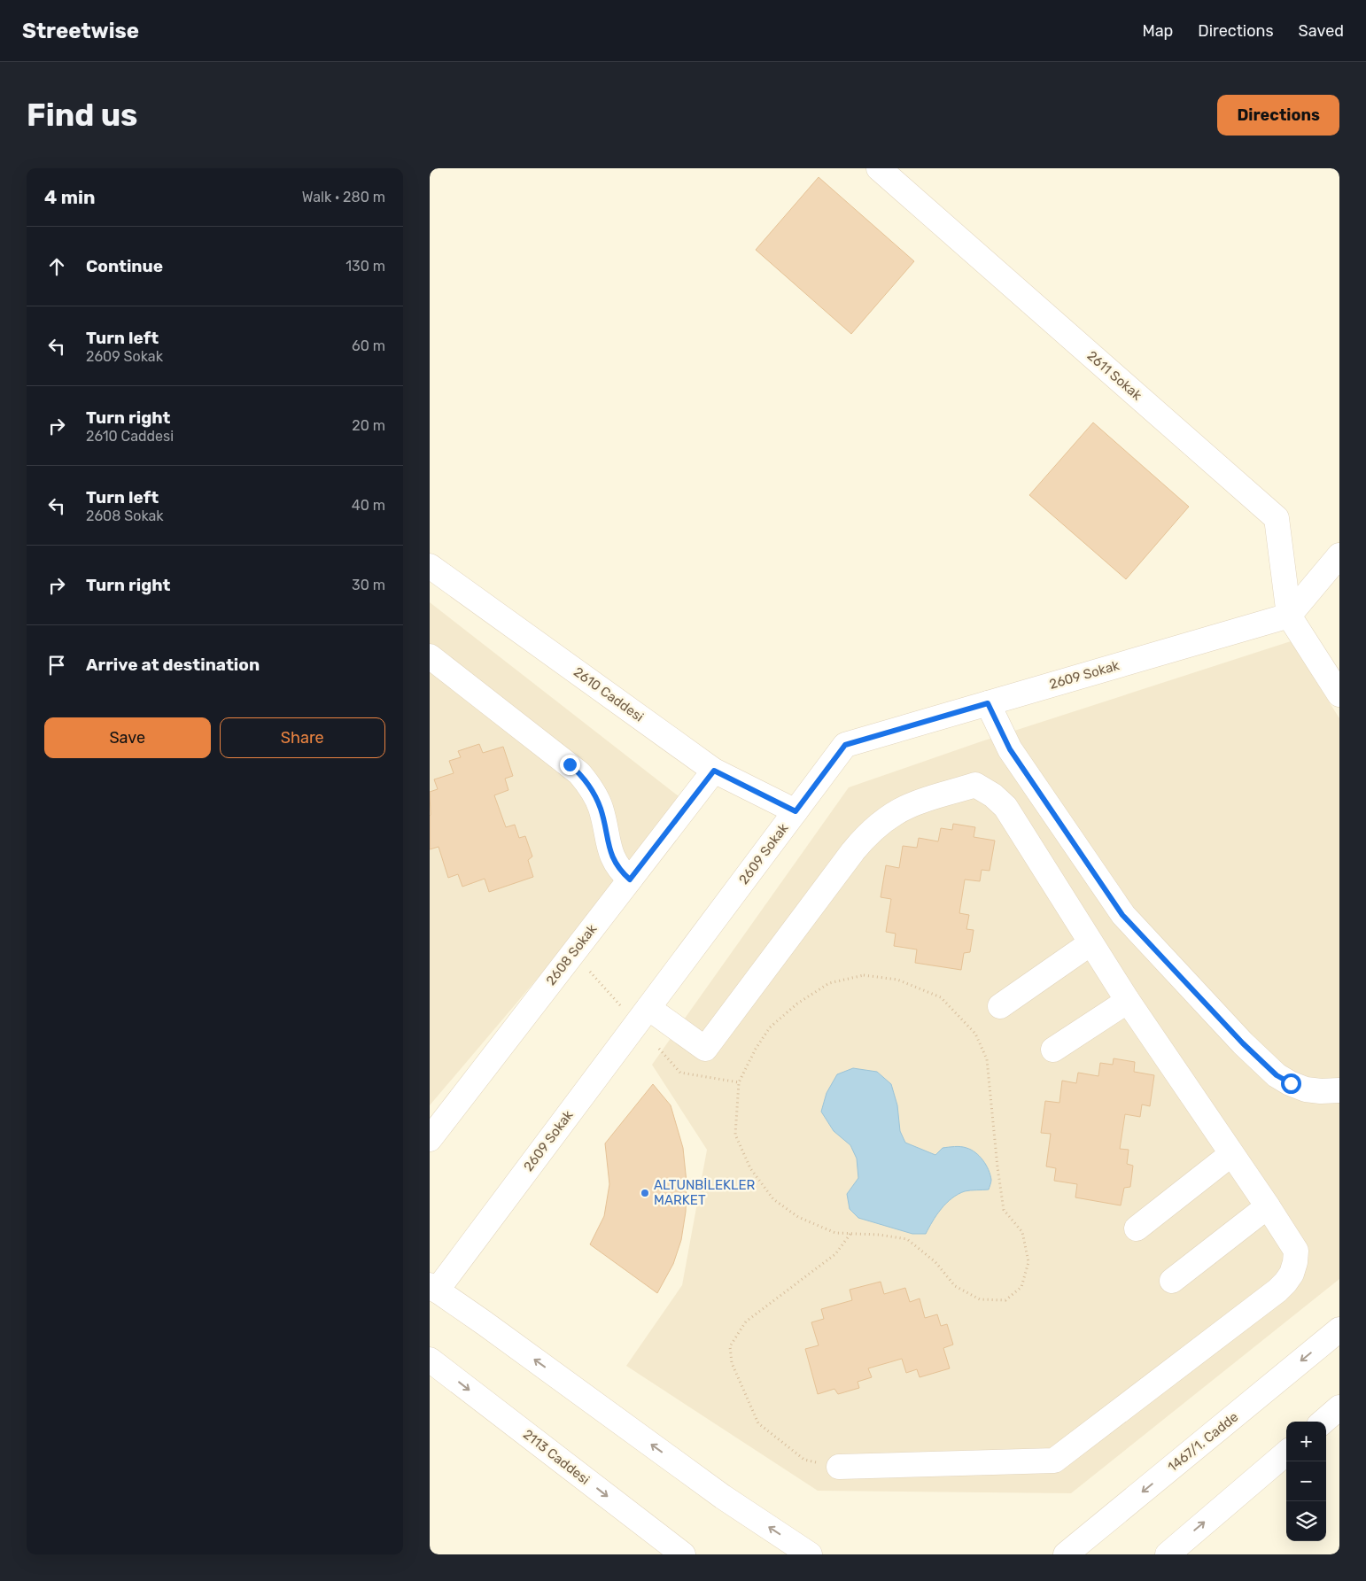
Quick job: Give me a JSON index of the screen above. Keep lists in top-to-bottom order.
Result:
{
  "streets": {
    "street": [
      "2611 Sokak",
      "2609 Sokak",
      "2610 Caddesi",
      "2608 Sokak",
      "1467/1. Cadde",
      "2113 Caddesi"
    ]
  },
  "crossings": [
    ["2611 Sokak", "2609 Sokak"],
    ["2609 Sokak", "2610 Caddesi"],
    ["2610 Caddesi", "2608 Sokak"]
  ],
  "places": ["ALTUNBİLEKLER MARKET"],
  "page": {
    "header": "Streetwise",
    "nav": ["Map", "Directions", "Saved"],
    "buttons": [
      "Directions",
      ["Save", "Share"]
    ],
    "title": "Find us",
    "heading": ["4 min", "Walk · 280 m"],
    "list": [
      ["Continue", "130 m"],
      ["Turn left", "2609 Sokak", "60 m"],
      ["Turn right", "2610 Caddesi", "20 m"],
      ["Turn left", "2608 Sokak", "40 m"],
      ["Turn right", "30 m"],
      "Arrive at destination"
    ],
    "map_buttons": ["+", "−"]
  }
}
